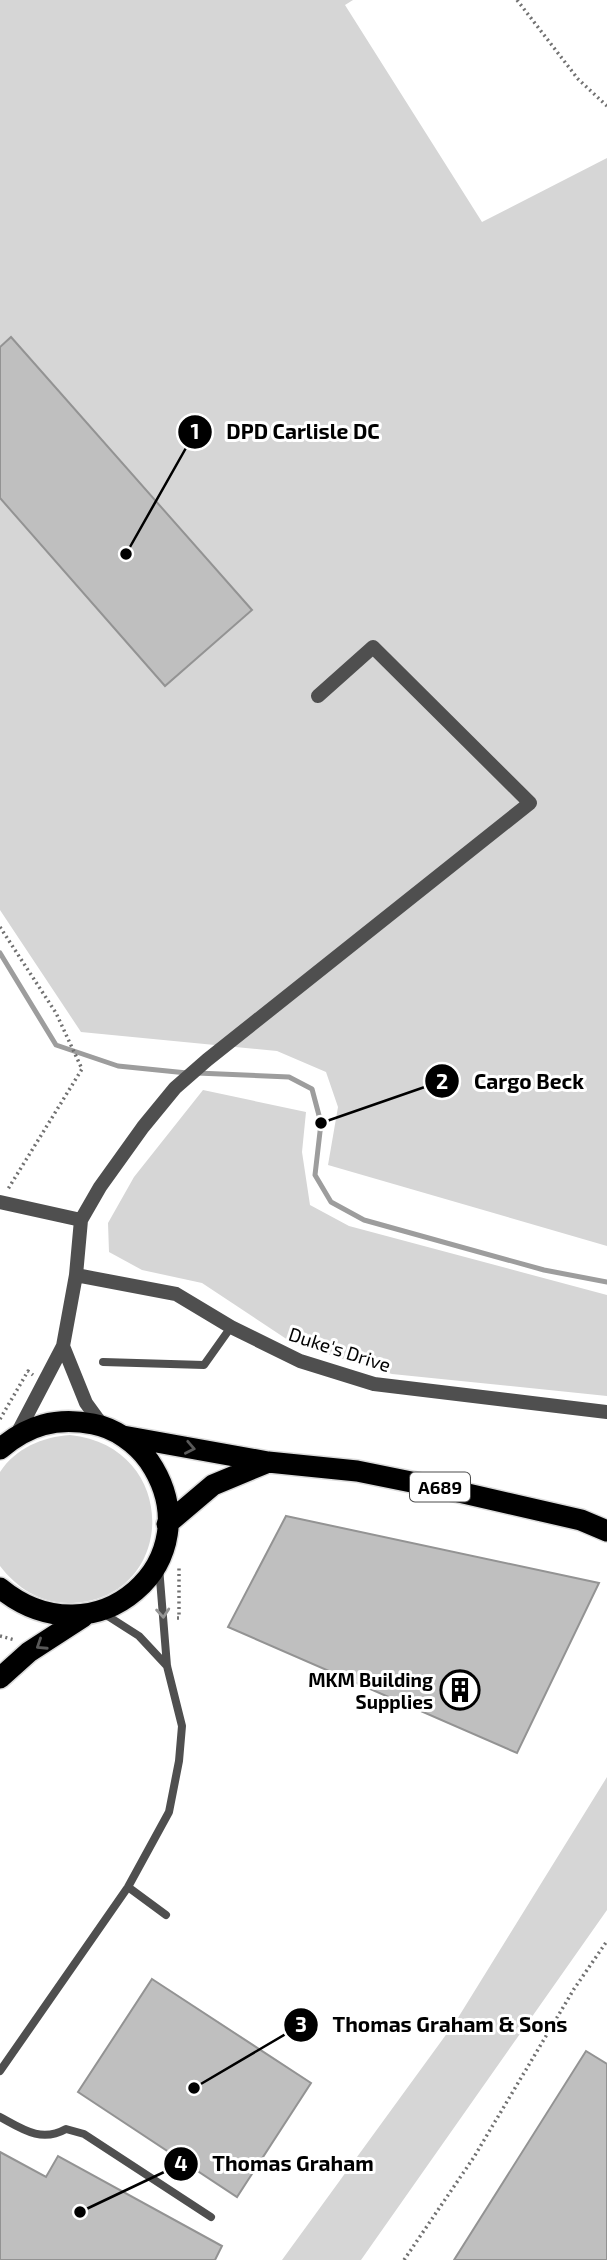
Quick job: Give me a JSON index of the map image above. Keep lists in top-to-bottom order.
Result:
{
  "streets": {
    "highway": ["A689"],
    "street": ["Duke's Drive"]
  },
  "places": {
    "other": [
      "DPD Carlisle DC",
      "Cargo Beck",
      "Thomas Graham & Sons",
      "Thomas Graham"
    ],
    "building": ["MKM Building Supplies"]
  }
}
